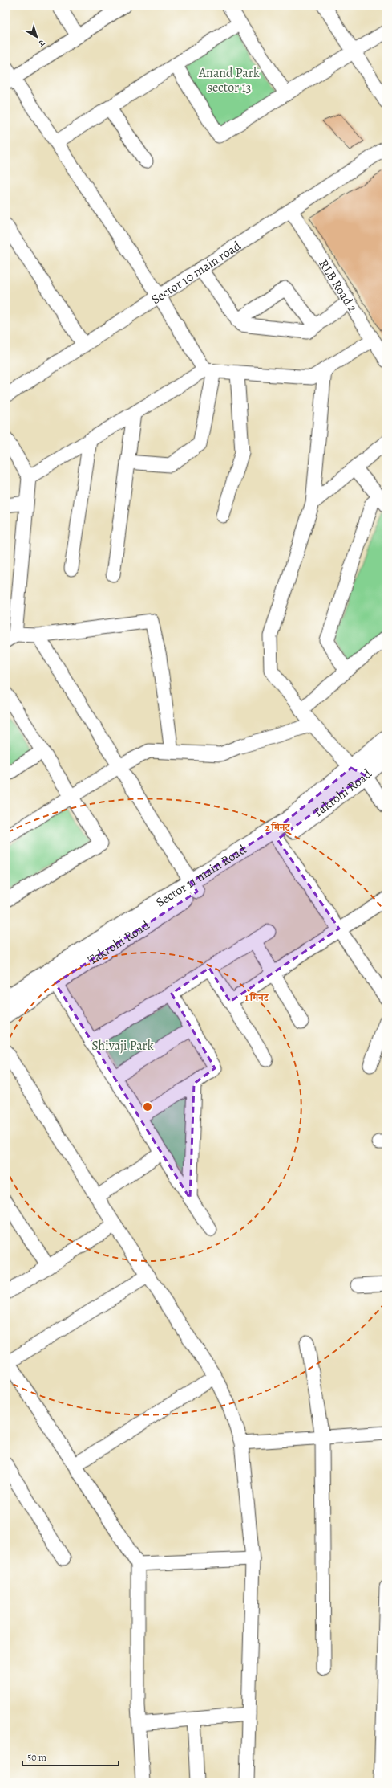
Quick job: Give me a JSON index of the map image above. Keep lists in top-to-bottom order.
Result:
{
  "streets": {
    "street": [
      "Sector 10 main road",
      "RLB Road 2",
      "Takrohi Road",
      "Sector 11 main Road"
    ]
  },
  "crossings": [
    ["Sector 10 main road", "RLB Road 2"],
    ["Takrohi Road", "Sector 11 main Road"]
  ],
  "parks": ["Anand Park sector 13", "Shivaji Park"],
  "scale_bar": "50 m",
  "north": "bottom right",
  "rings": ["2 मिनट", "1 मिनट"]
}
